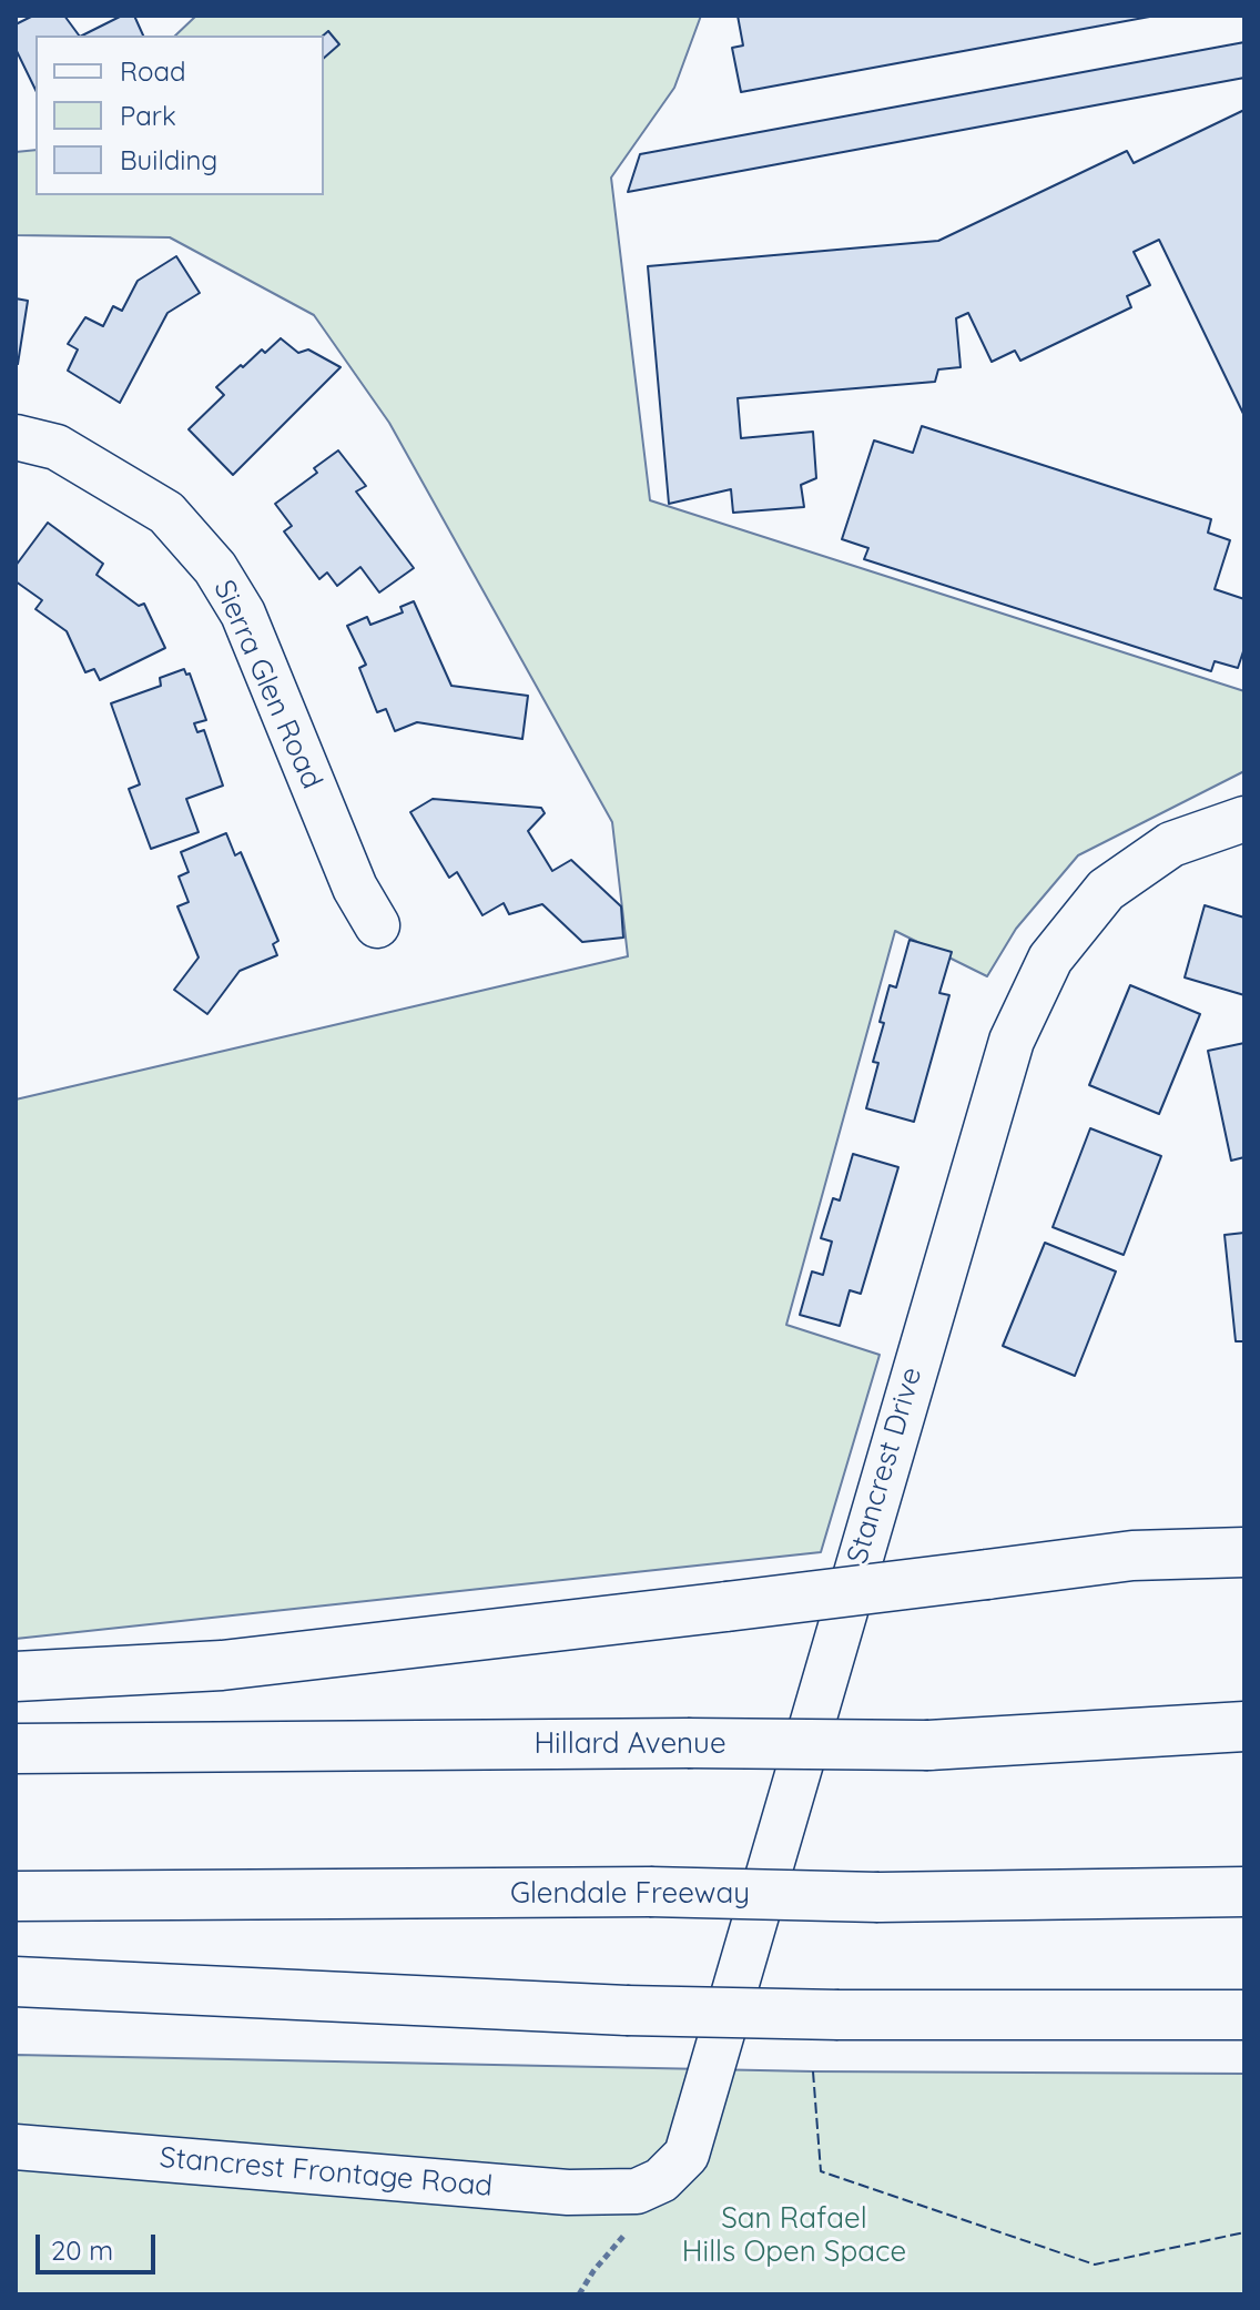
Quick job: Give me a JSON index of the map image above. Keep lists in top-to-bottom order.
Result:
{
  "streets": {
    "highway": ["Hillard Avenue", "Glendale Freeway"],
    "street": ["Sierra Glen Road", "Stancrest Drive", "Stancrest Frontage Road"]
  },
  "crossings": [
    ["Stancrest Drive", "Stancrest Frontage Road"]
  ],
  "parks": ["San Rafael Hills Open Space"],
  "legend": ["Road", "Park", "Building"],
  "scale_bar": "20 m"
}
